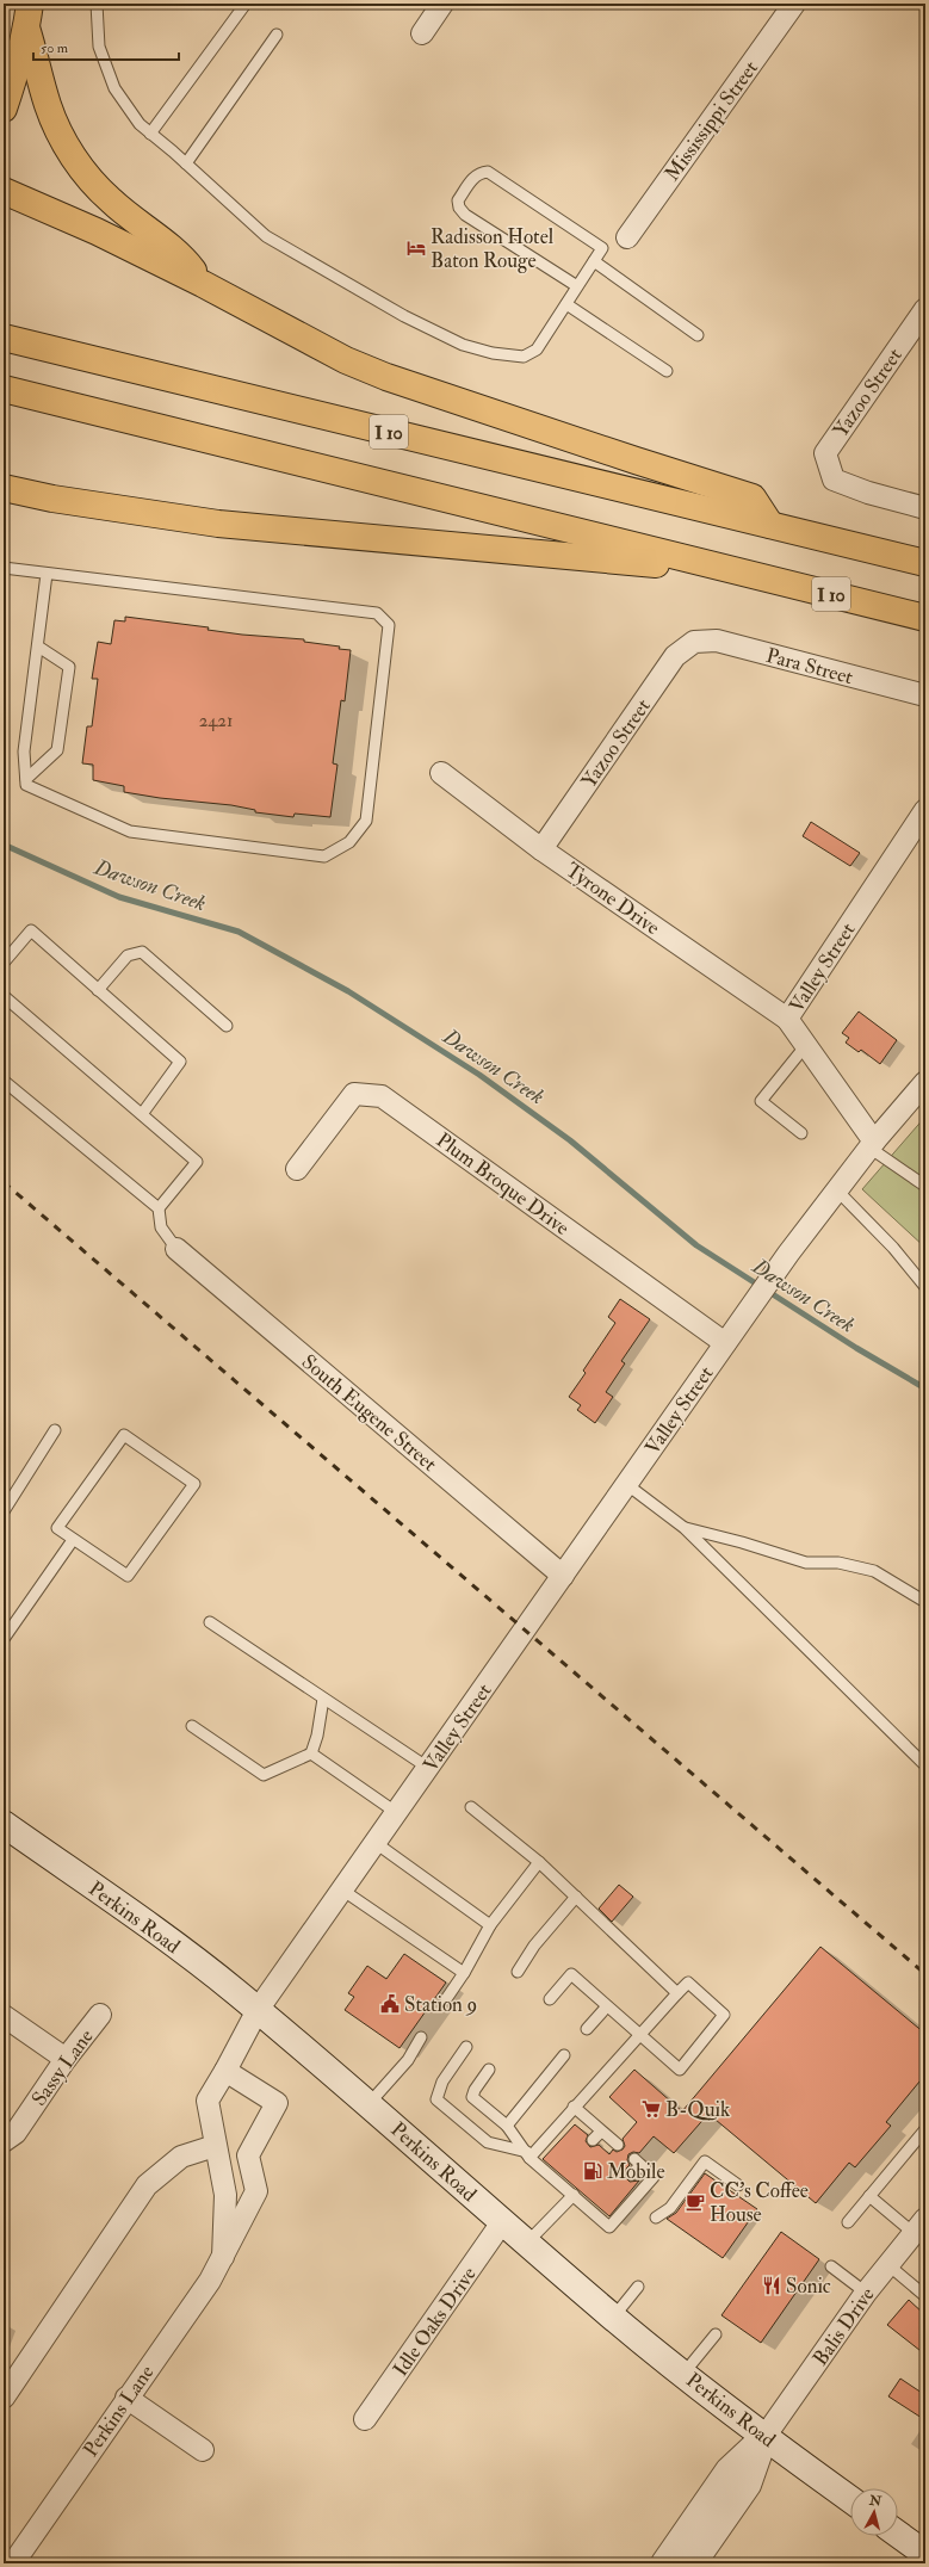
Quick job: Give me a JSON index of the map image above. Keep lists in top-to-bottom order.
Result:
{
  "streets": {
    "main road": ["I 10", "Perkins Road"],
    "street": [
      "Mississippi Street",
      "Yazoo Street",
      "Para Street",
      "Tyrone Drive",
      "Valley Street",
      "Plum Broque Drive",
      "South Eugene Street",
      "Sassy Lane",
      "Idle Oaks Drive",
      "Balis Drive",
      "Perkins Lane"
    ]
  },
  "crossings": [
    ["Yazoo Street", "Para Street"],
    ["Yazoo Street", "Tyrone Drive"],
    ["Tyrone Drive", "Valley Street"],
    ["Valley Street", "Plum Broque Drive"],
    ["Valley Street", "South Eugene Street"],
    ["Valley Street", "Perkins Road"],
    ["Valley Street", "Perkins Lane"],
    ["Perkins Road", "Idle Oaks Drive"],
    ["Perkins Road", "Balis Drive"]
  ],
  "water": ["Dawson Creek"],
  "places": {
    "hotel": ["Radisson Hotel Baton Rouge"],
    "public building": ["Station 9"],
    "supermarket": ["B-Quik"],
    "fuel station": ["Mobile"],
    "cafe": ["CC's Coffee House"],
    "restaurant": ["Sonic"]
  },
  "house_numbers": ["2421"],
  "scale_bar": "50 m",
  "north": "top"
}
